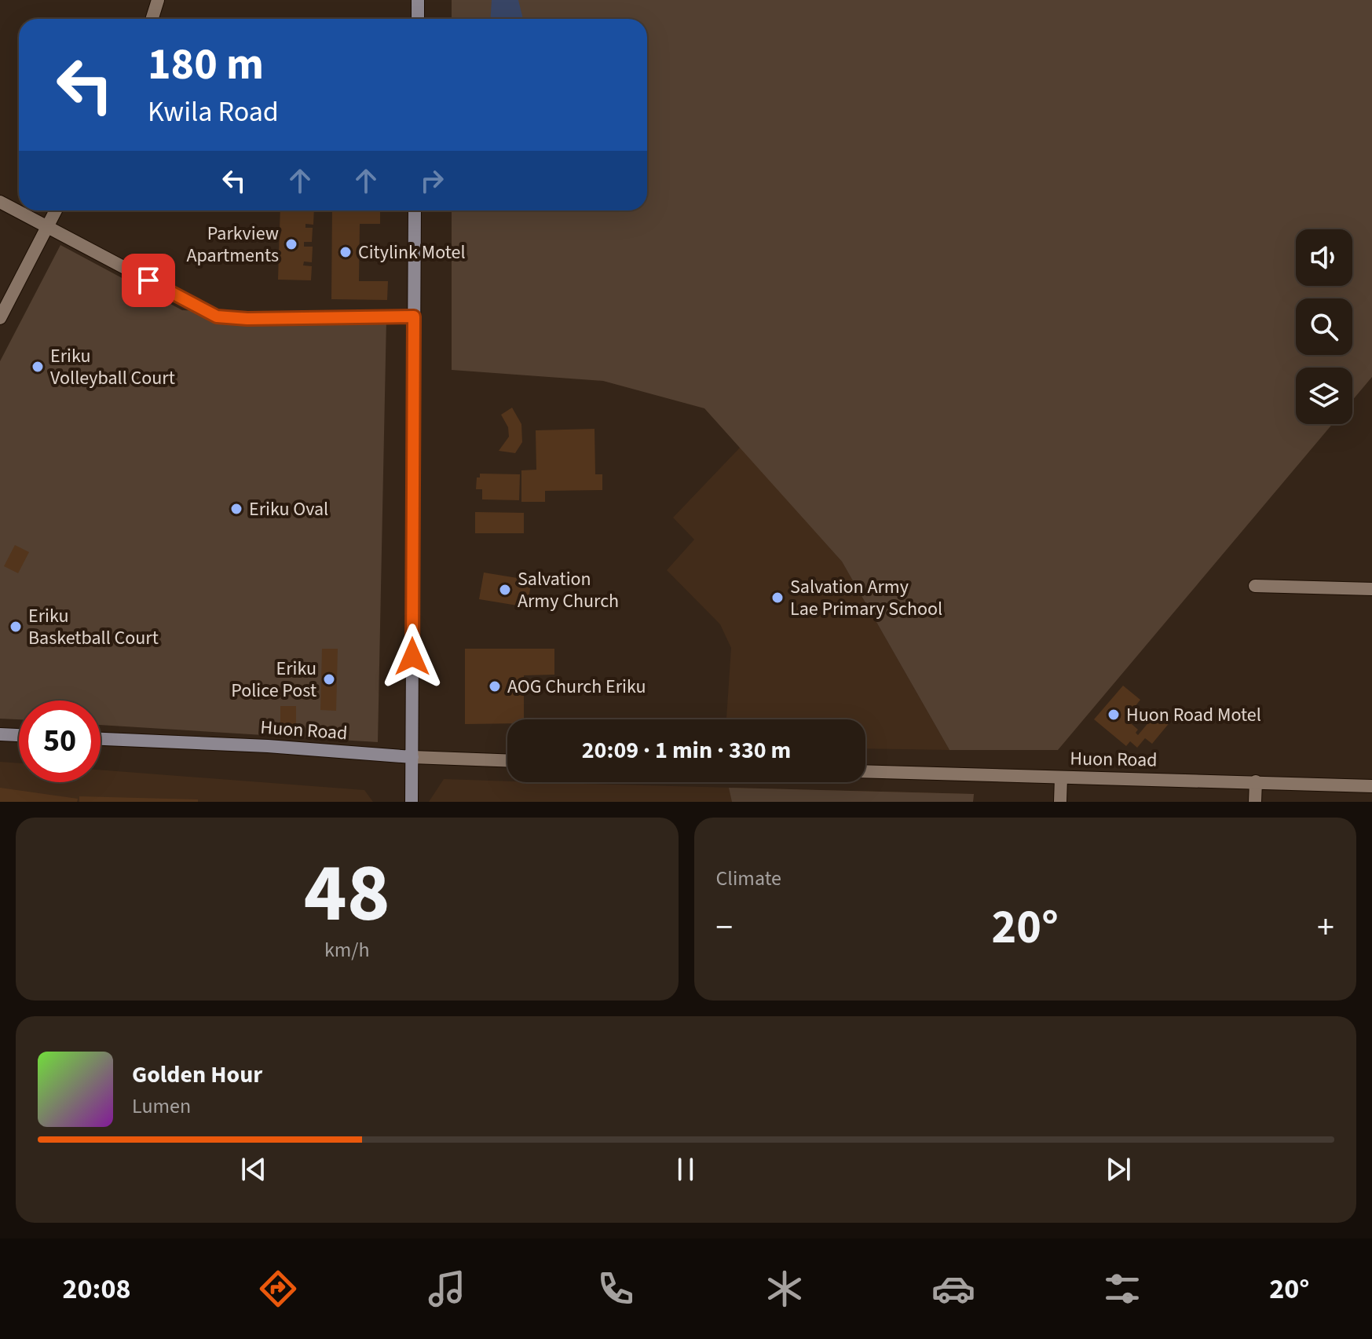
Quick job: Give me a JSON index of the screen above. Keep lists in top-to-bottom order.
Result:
{
  "streets": {
    "main road": ["Huon Road"]
  },
  "places": [
    "Parkview Apartments",
    "Citylink Motel",
    "Eriku Volleyball Court",
    "Eriku Oval",
    "Salvation Army Church",
    "Salvation Army Lae Primary School",
    "Eriku Basketball Court",
    "Eriku Police Post",
    "AOG Church Eriku",
    "Huon Road Motel"
  ],
  "page": {
    "turn": ["180 m", "Kwila Road"],
    "limit": "50",
    "trip": "20:09 · 1 min · 330 m",
    "tile": [
      ["48", "km/h"],
      "Climate"
    ],
    "heat": ["−", "20°", "+"],
    "song": ["Golden Hour", "Lumen"],
    "tabs": ["20:08", "20°"]
  }
}
